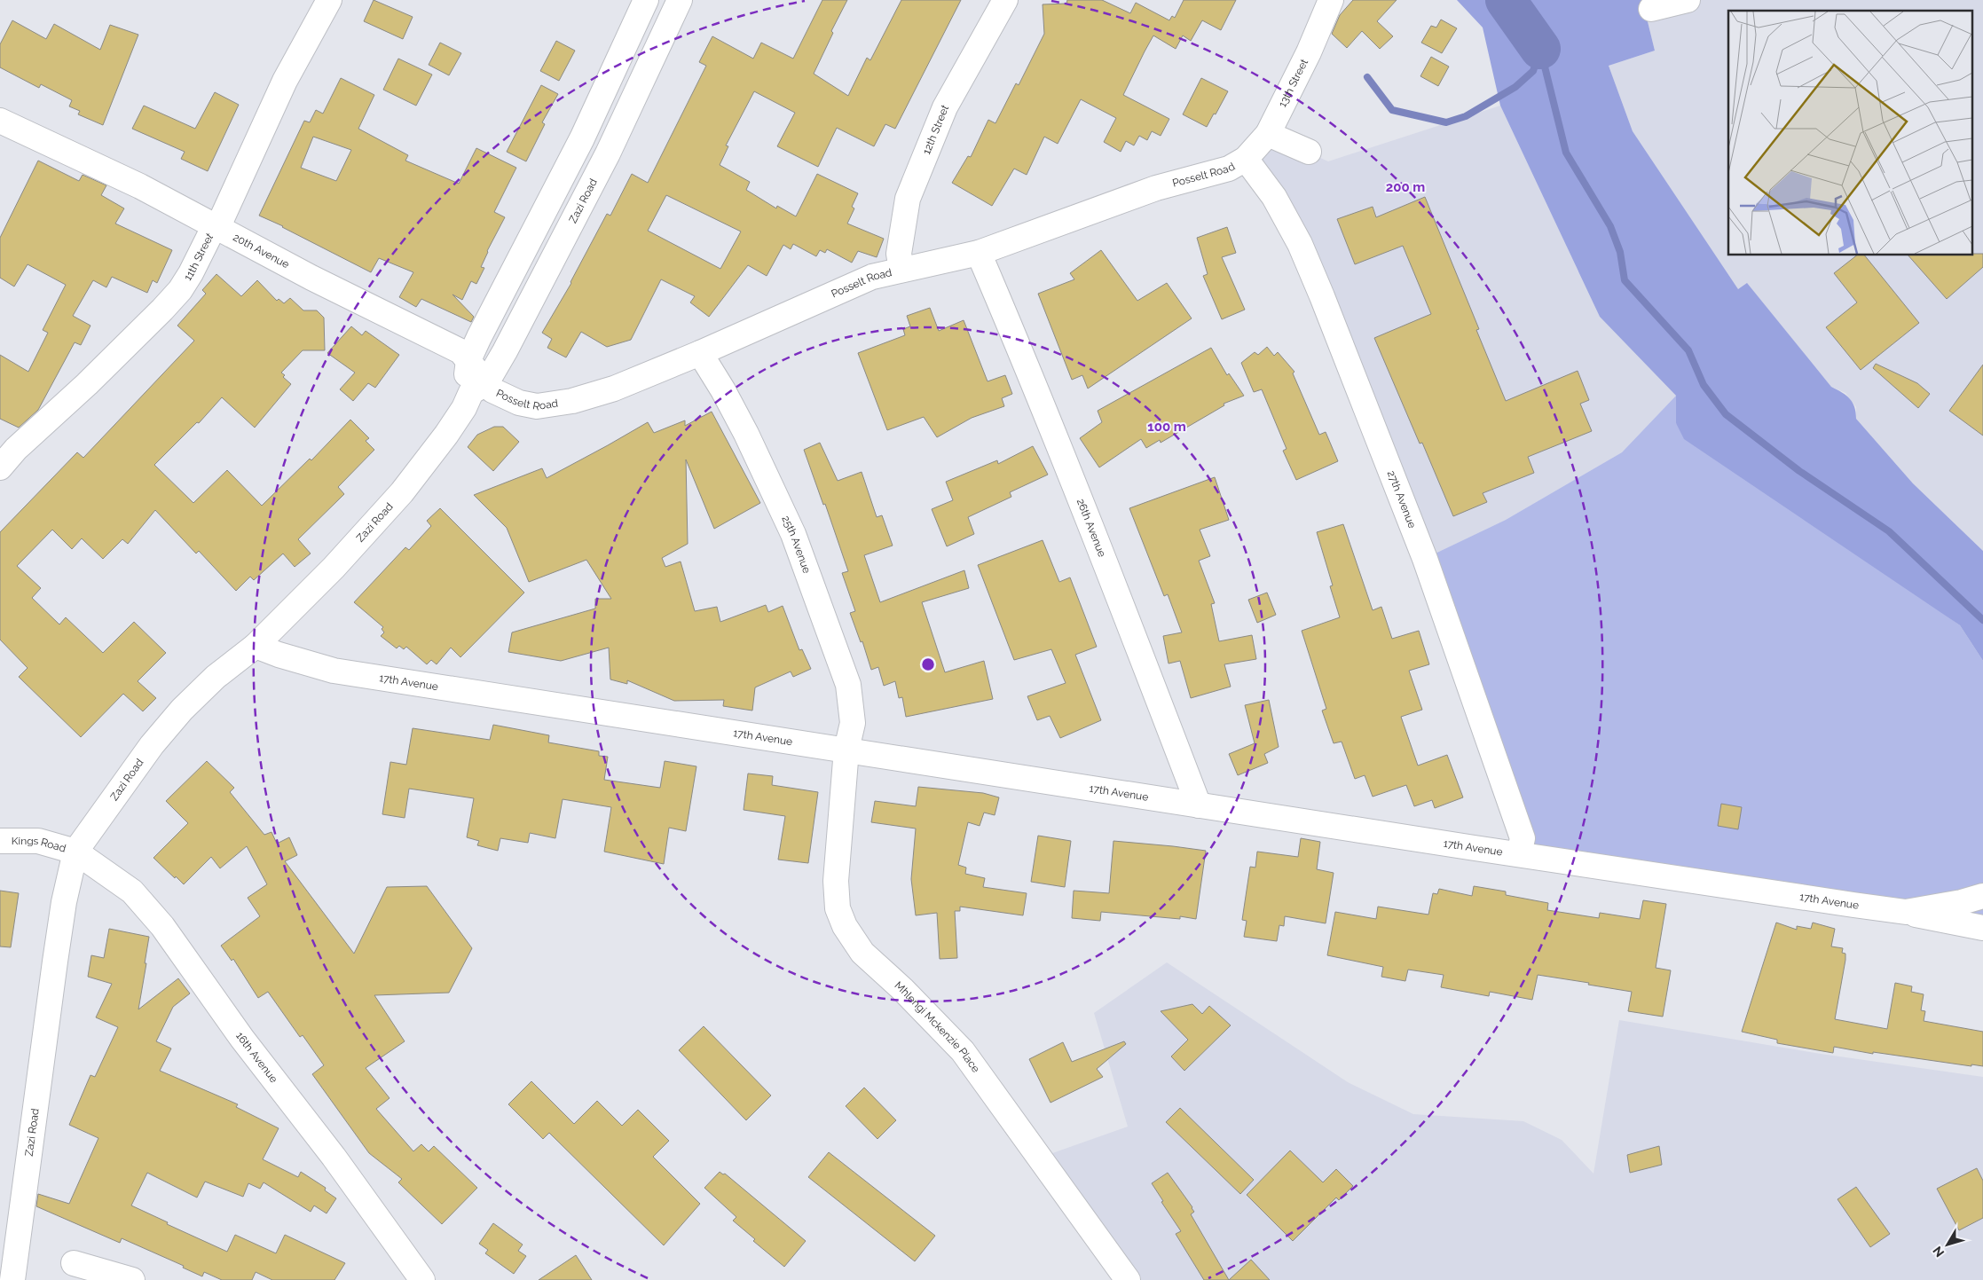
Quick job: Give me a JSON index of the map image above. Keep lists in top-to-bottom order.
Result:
{
  "streets": {
    "street": [
      "13th Street",
      "12th Street",
      "Posselt Road",
      "Zazi Road",
      "20th Avenue",
      "11th Street",
      "27th Avenue",
      "26th Avenue",
      "25th Avenue",
      "17th Avenue",
      "Kings Road",
      "Mhlengi Mckenzie Place",
      "16th Avenue"
    ]
  },
  "crossings": [
    ["13th Street", "Posselt Road"],
    ["13th Street", "27th Avenue"],
    ["12th Street", "Posselt Road"],
    ["Posselt Road", "Zazi Road"],
    ["Posselt Road", "20th Avenue"],
    ["Posselt Road", "27th Avenue"],
    ["Posselt Road", "26th Avenue"],
    ["Posselt Road", "25th Avenue"],
    ["Zazi Road", "20th Avenue"],
    ["Zazi Road", "17th Avenue"],
    ["Zazi Road", "Kings Road"],
    ["Zazi Road", "16th Avenue"],
    ["20th Avenue", "11th Street"],
    ["27th Avenue", "17th Avenue"],
    ["26th Avenue", "17th Avenue"],
    ["25th Avenue", "17th Avenue"],
    ["25th Avenue", "Mhlengi Mckenzie Place"],
    ["17th Avenue", "Mhlengi Mckenzie Place"],
    ["Kings Road", "16th Avenue"]
  ],
  "north": "bottom left",
  "rings": ["200 m", "100 m"]
}
